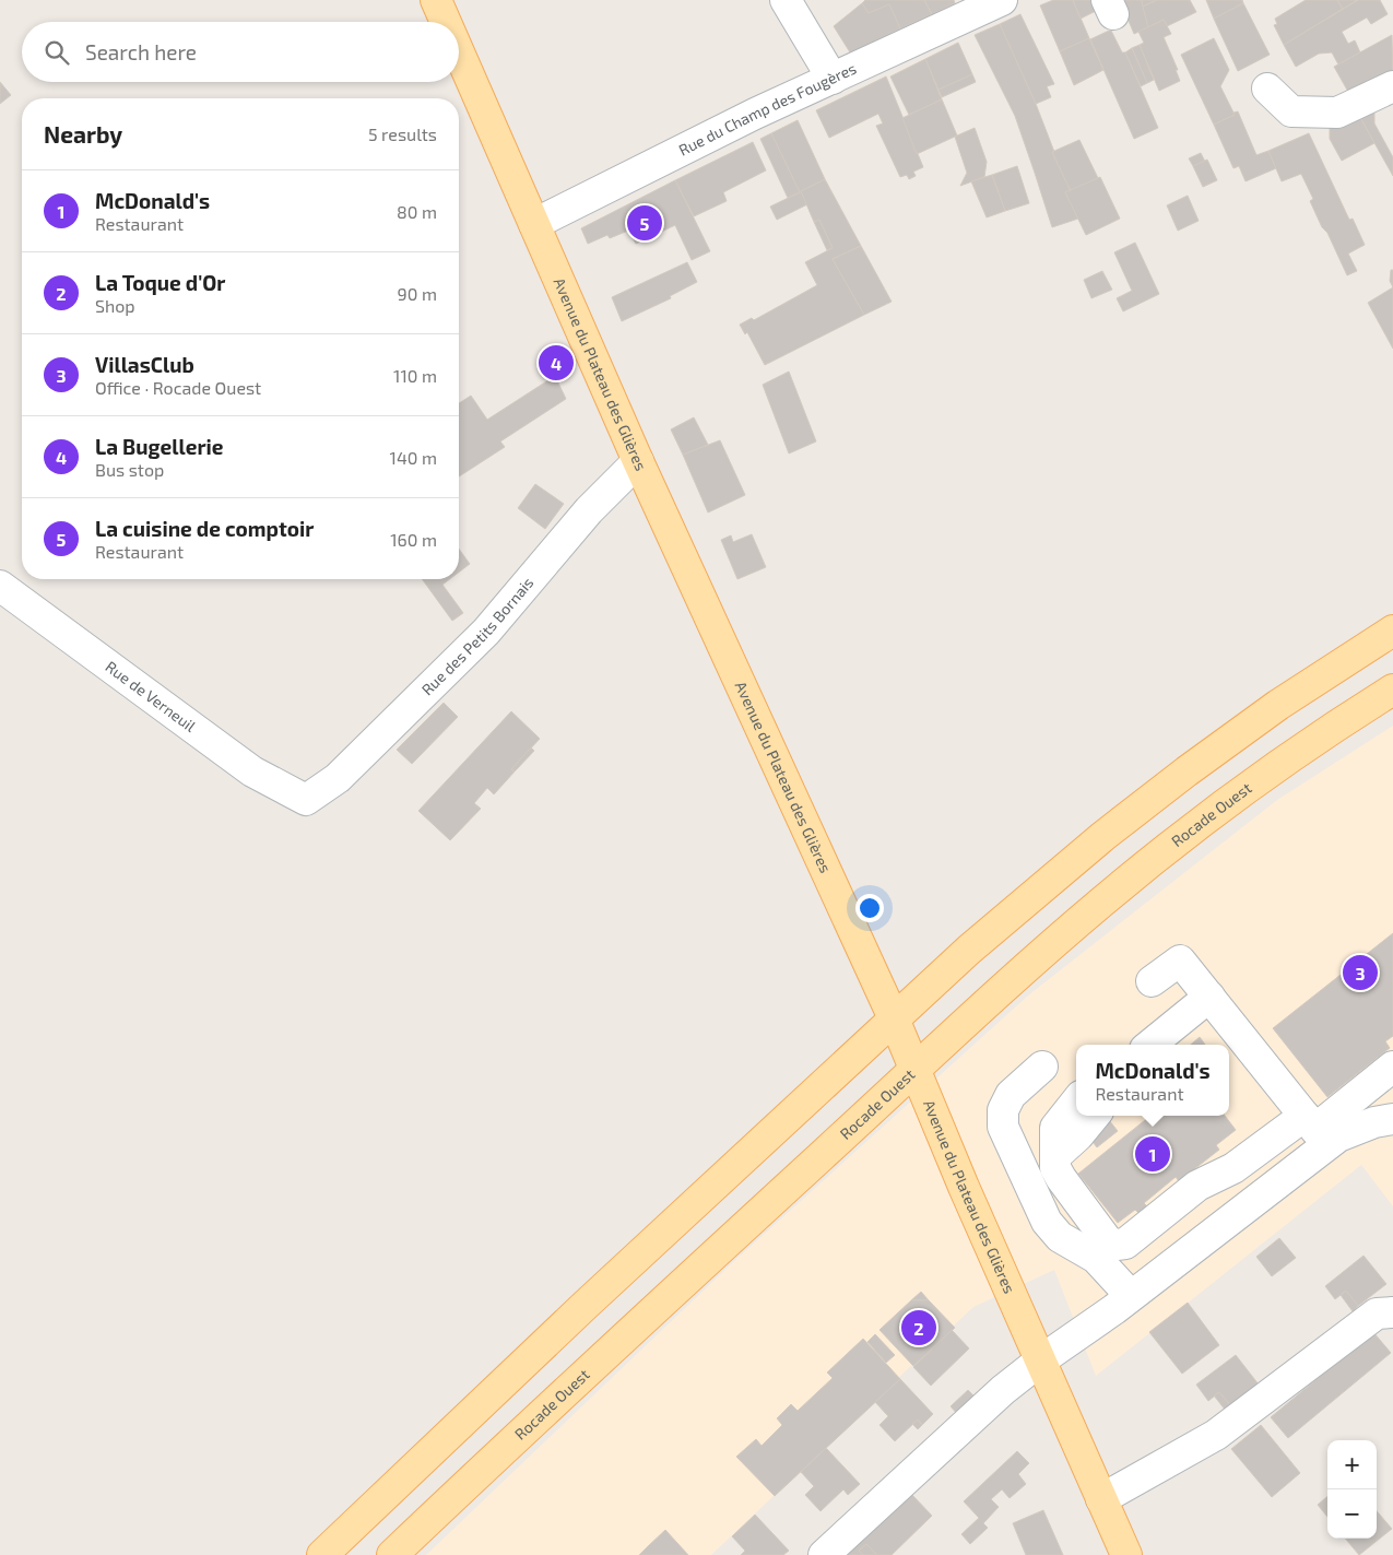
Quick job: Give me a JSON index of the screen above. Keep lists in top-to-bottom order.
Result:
{
  "streets": {
    "main road": ["Avenue du Plateau des Glières", "Rocade Ouest"],
    "street": ["Rue du Champ des Fougères", "Rue des Petits Bornais", "Rue de Verneuil"]
  },
  "crossings": [
    ["Rue du Champ des Fougères", "Avenue du Plateau des Glières"],
    ["Avenue du Plateau des Glières", "Rue des Petits Bornais"],
    ["Avenue du Plateau des Glières", "Rocade Ouest"],
    ["Rue des Petits Bornais", "Rue de Verneuil"]
  ],
  "page": {
    "search": "Search here",
    "heading": ["Nearby", "5 results"],
    "list": [
      {
        "mark": "1",
        "name": "McDonald's",
        "note": "Restaurant",
        "value": "80 m"
      },
      {
        "mark": "2",
        "name": "La Toque d'Or",
        "note": "Shop",
        "value": "90 m"
      },
      {
        "mark": "3",
        "name": "VillasClub",
        "note": "Office · Rocade Ouest",
        "value": "110 m"
      },
      {
        "mark": "4",
        "name": "La Bugellerie",
        "note": "Bus stop",
        "value": "140 m"
      },
      {
        "mark": "5",
        "name": "La cuisine de comptoir",
        "note": "Restaurant",
        "value": "160 m"
      }
    ],
    "pins": [
      "5",
      "4",
      "3",
      "1",
      "2"
    ],
    "popup": ["McDonald's", "Restaurant"],
    "map_buttons": ["+", "−"]
  }
}
